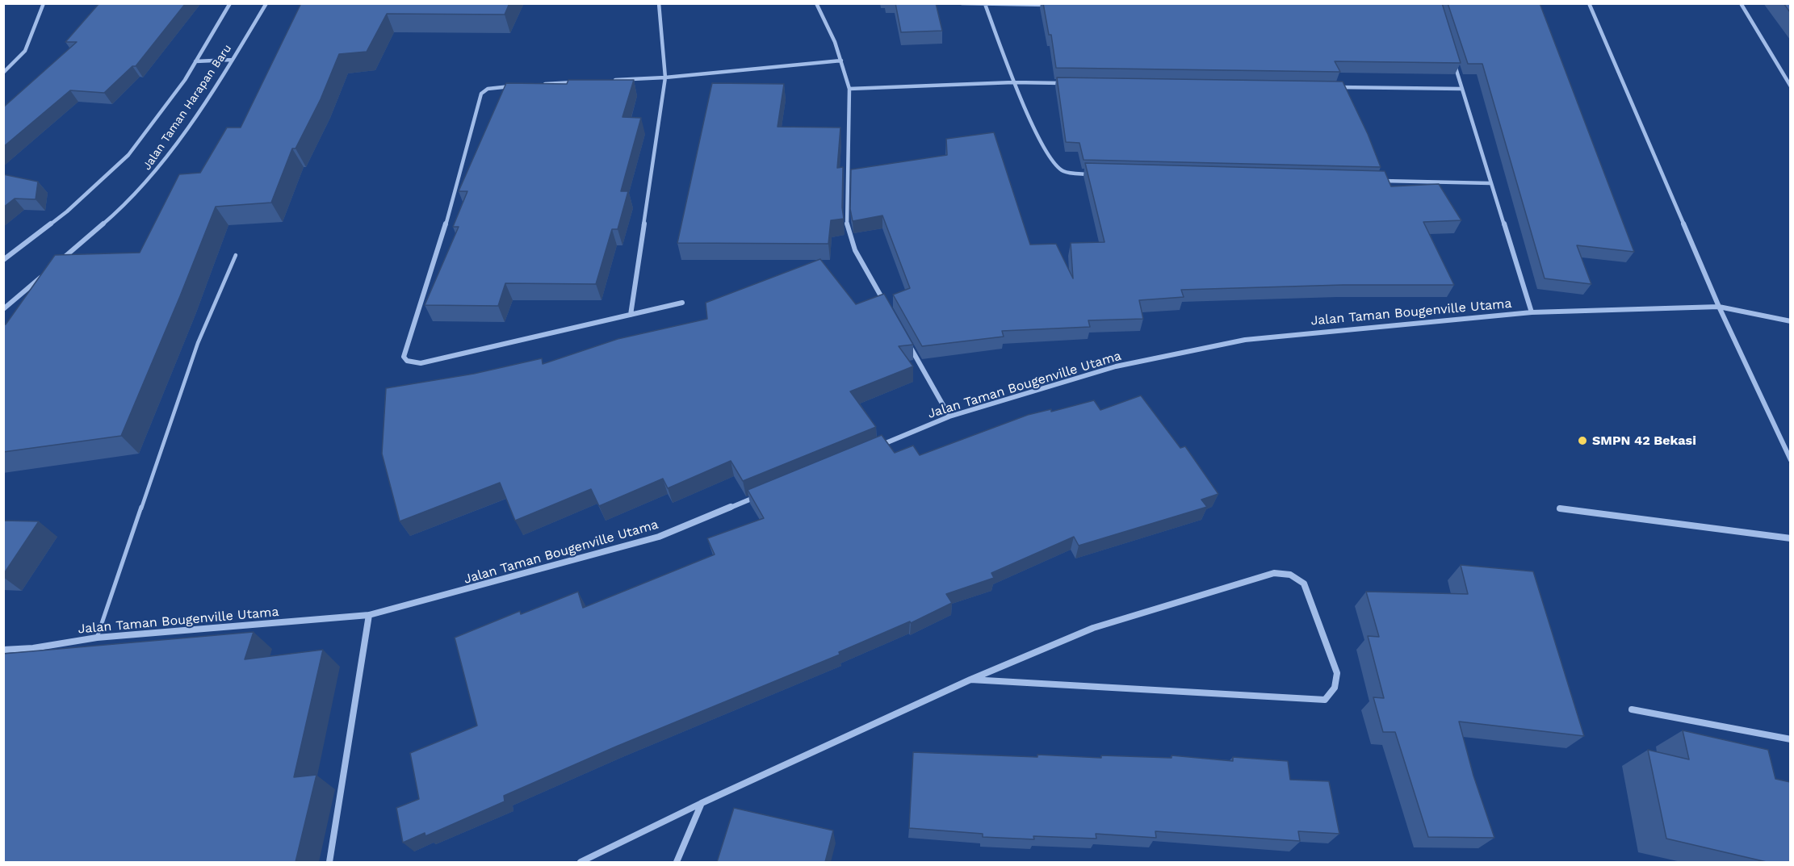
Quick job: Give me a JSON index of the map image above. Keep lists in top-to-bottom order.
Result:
{
  "streets": {
    "street": ["Jalan Taman Harapan Baru", "Jalan Taman Bougenville Utama"]
  },
  "places": ["SMPN 42 Bekasi"]
}
